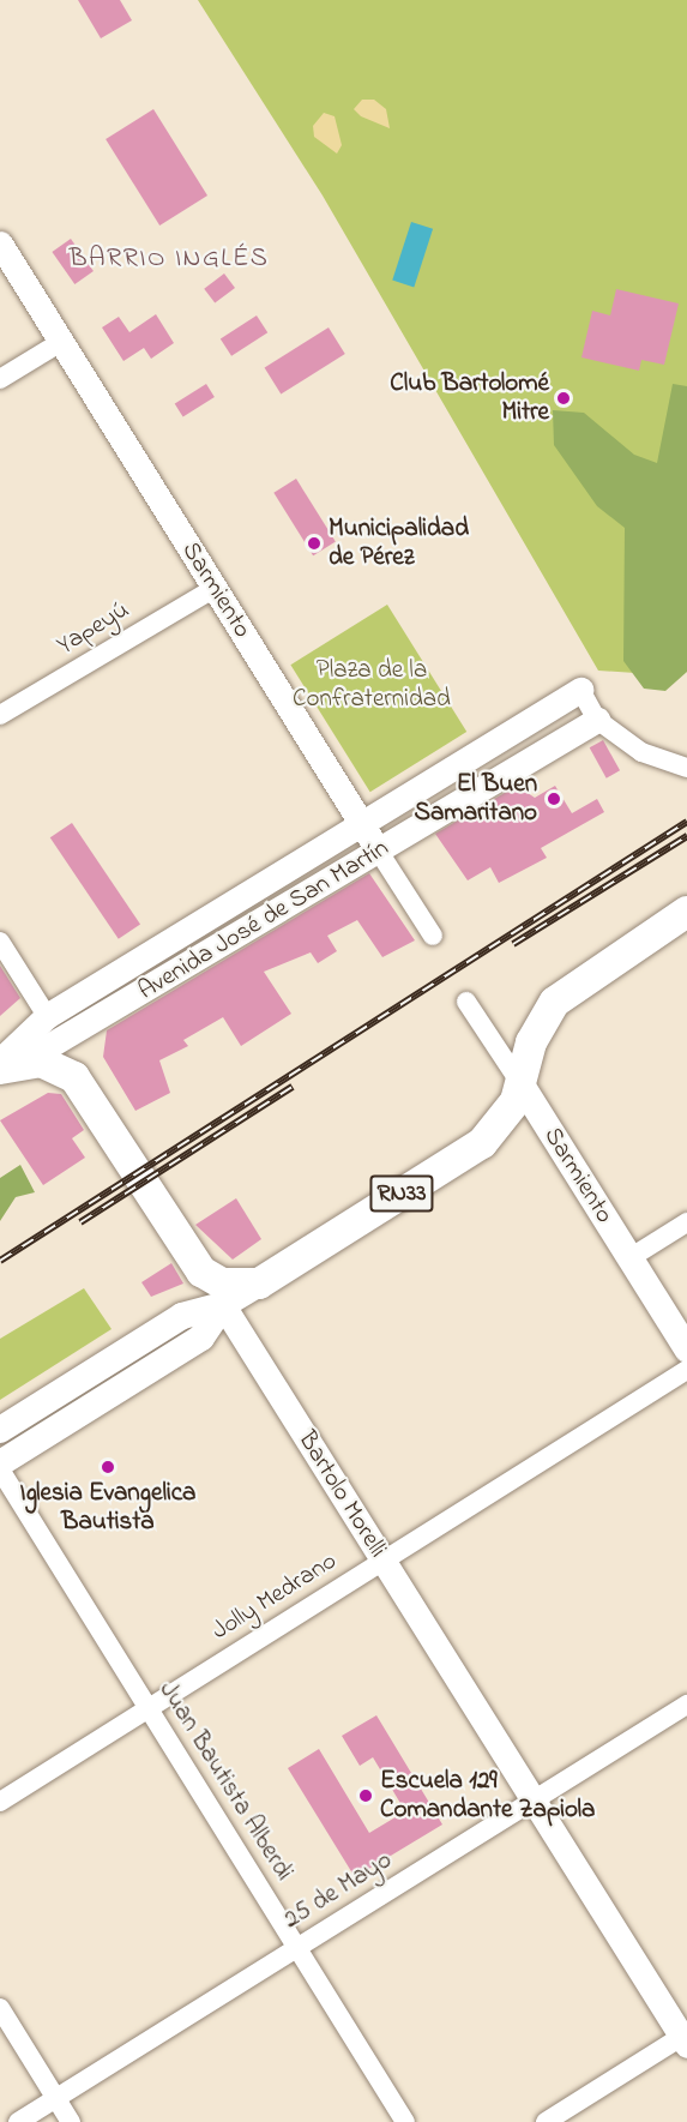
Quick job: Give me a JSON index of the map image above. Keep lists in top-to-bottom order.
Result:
{
  "streets": {
    "main road": ["Sarmiento", "RN33", "Bartolo Morelli"],
    "street": [
      "Yapeyú",
      "Avenida José de San Martín",
      "Jolly Medrano",
      "Juan Bautista Alberdi",
      "25 de Mayo"
    ]
  },
  "crossings": [
    ["Sarmiento", "Yapeyú"],
    ["Sarmiento", "Avenida José de San Martín"],
    ["Sarmiento", "RN33"],
    ["Avenida José de San Martín", "Bartolo Morelli"],
    ["Bartolo Morelli", "Jolly Medrano"],
    ["Bartolo Morelli", "25 de Mayo"],
    ["Jolly Medrano", "Juan Bautista Alberdi"],
    ["Juan Bautista Alberdi", "25 de Mayo"]
  ],
  "districts": ["BARRIO INGLÉS"],
  "parks": ["Plaza de la Confraternidad"],
  "places": [
    "Club Bartolomé Mitre",
    "Municipalidad de Pérez",
    "El Buen Samaritano",
    "Iglesia Evangelica Bautista",
    "Escuela 129 Comandante Zapiola"
  ]
}
